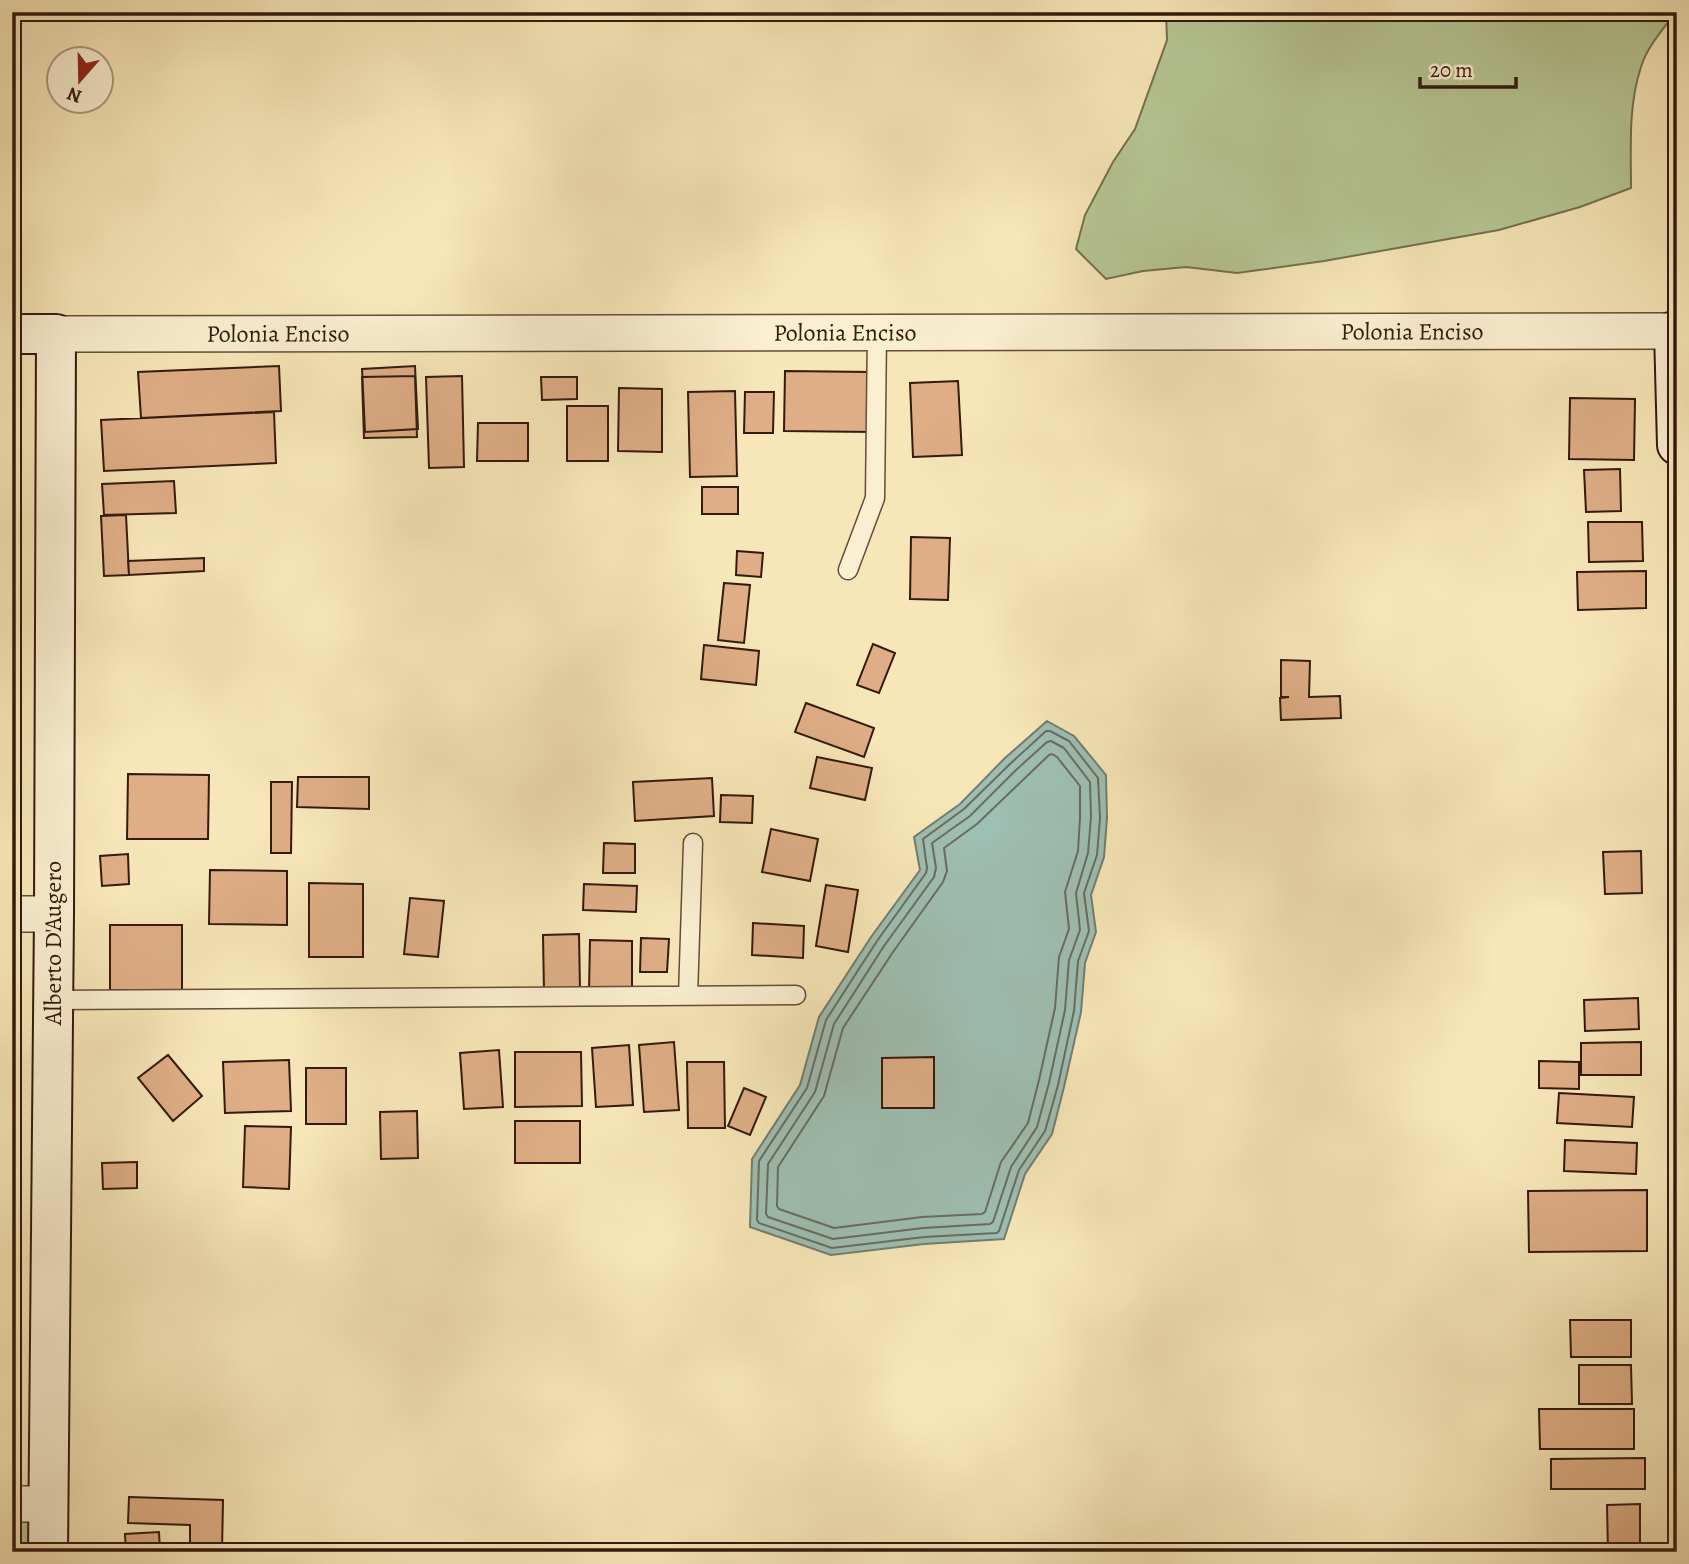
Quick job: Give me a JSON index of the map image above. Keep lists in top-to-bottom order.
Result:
{
  "streets": {
    "main road": ["Polonia Enciso", "Alberto D'Augero"]
  },
  "crossings": [
    ["Polonia Enciso", "Alberto D'Augero"]
  ],
  "scale_bar": "20 m",
  "north": "bottom"
}
